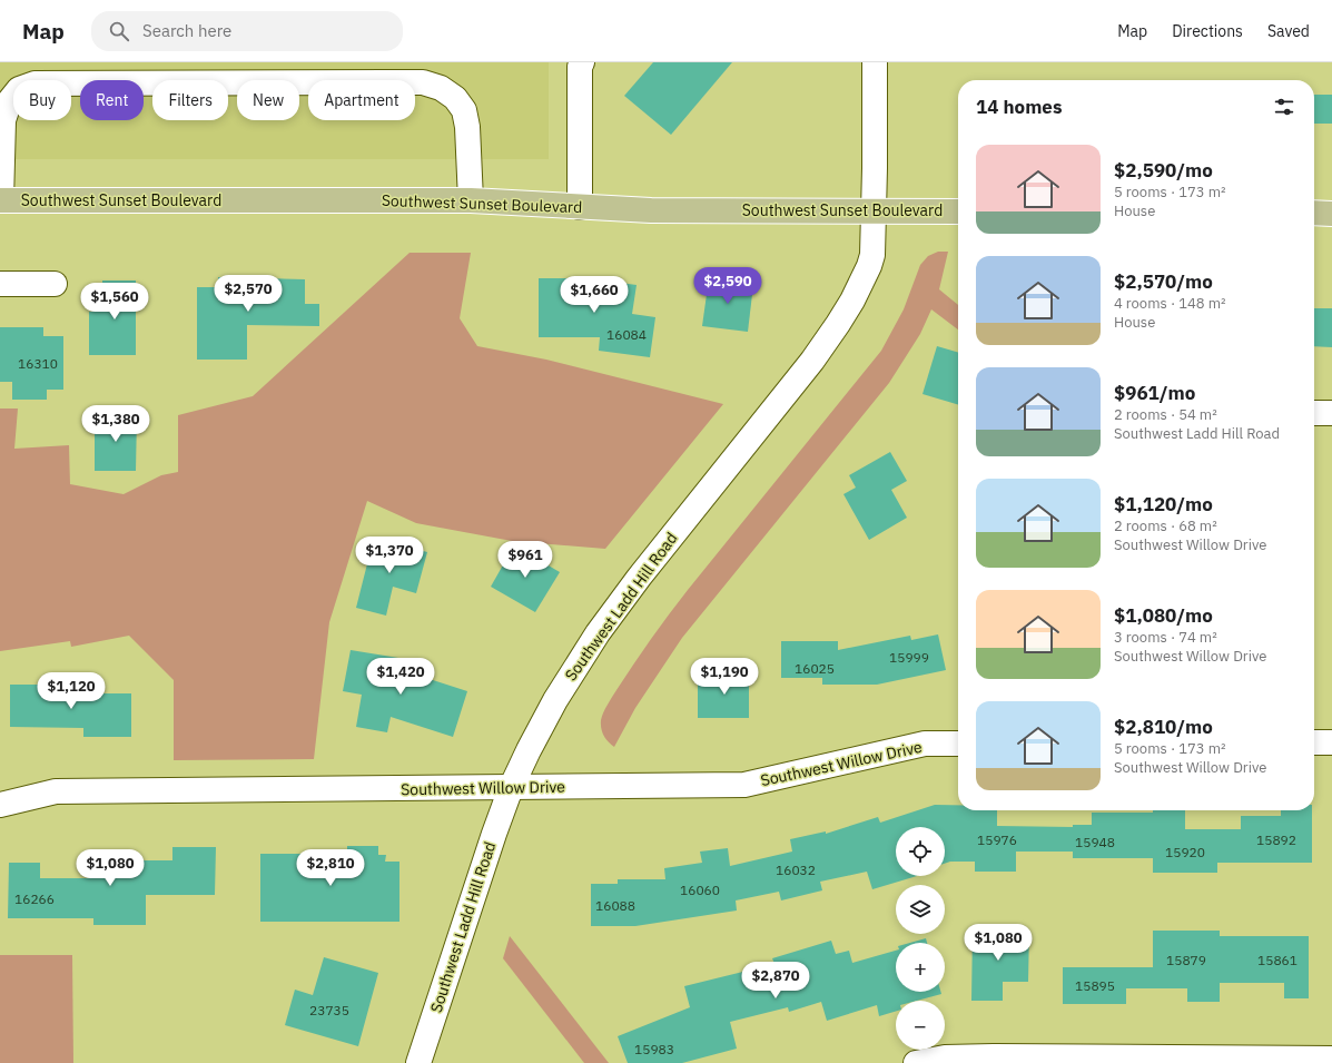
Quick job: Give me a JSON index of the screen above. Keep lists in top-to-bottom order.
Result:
{
  "streets": {
    "main road": ["Southwest Sunset Boulevard"],
    "street": ["Southwest Ladd Hill Road", "Southwest Willow Drive"]
  },
  "crossings": [
    ["Southwest Sunset Boulevard", "Southwest Ladd Hill Road"],
    ["Southwest Ladd Hill Road", "Southwest Willow Drive"]
  ],
  "house_numbers": [
    "16084",
    "16310",
    "15999",
    "16025",
    "15976",
    "15892",
    "15948",
    "15920",
    "16032",
    "16060",
    "16266",
    "16088",
    "15879",
    "15861",
    "15895",
    "23735",
    "15983"
  ],
  "page": {
    "header": "Map",
    "search": "Search here",
    "nav": ["Map", "Directions", "Saved"],
    "chip": [
      "Buy",
      "Rent",
      "Filters",
      "New",
      "Apartment"
    ],
    "heading": "14 homes",
    "list": [
      {
        "name": "$2,590/mo",
        "note": "5 rooms · 173 m² · House"
      },
      {
        "name": "$2,570/mo",
        "note": "4 rooms · 148 m² · House"
      },
      {
        "name": "$961/mo",
        "note": "2 rooms · 54 m² · Southwest Ladd Hill Road"
      },
      {
        "name": "$1,120/mo",
        "note": "2 rooms · 68 m² · Southwest Willow Drive"
      },
      {
        "name": "$1,080/mo",
        "note": "3 rooms · 74 m² · Southwest Willow Drive"
      },
      {
        "name": "$2,810/mo",
        "note": "5 rooms · 173 m² · Southwest Willow Drive"
      }
    ],
    "price": [
      "$2,590",
      "$2,570",
      "$1,660",
      "$1,560",
      "$1,380",
      "$1,370",
      "$961",
      "$1,420",
      "$1,190",
      "$1,120",
      "$1,080",
      "$2,810",
      "$1,080",
      "$2,870"
    ],
    "map_buttons": ["+", "−"]
  }
}
